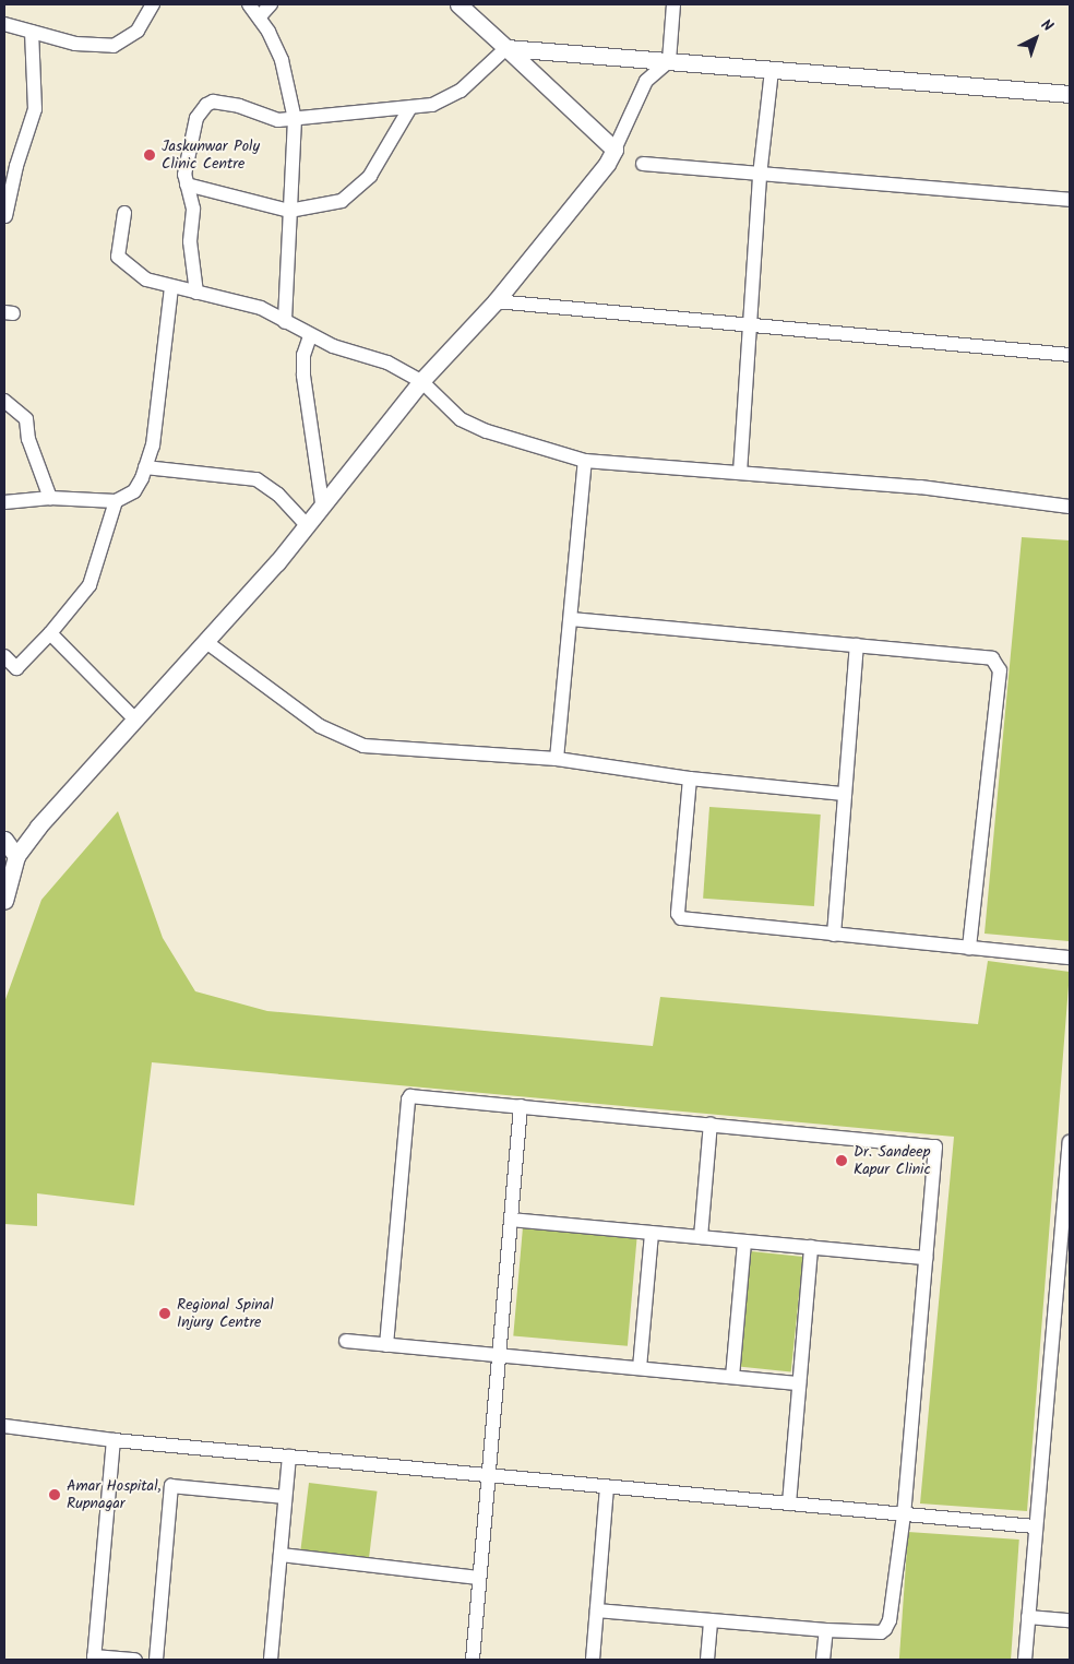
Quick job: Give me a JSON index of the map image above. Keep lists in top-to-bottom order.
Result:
{
  "places": [
    "Jaskunwar Poly Clinic Centre",
    "Dr. Sandeep Kapur Clinic",
    "Regional Spinal Injury Centre",
    "Amar Hospital, Rupnagar"
  ],
  "north": "top right"
}
